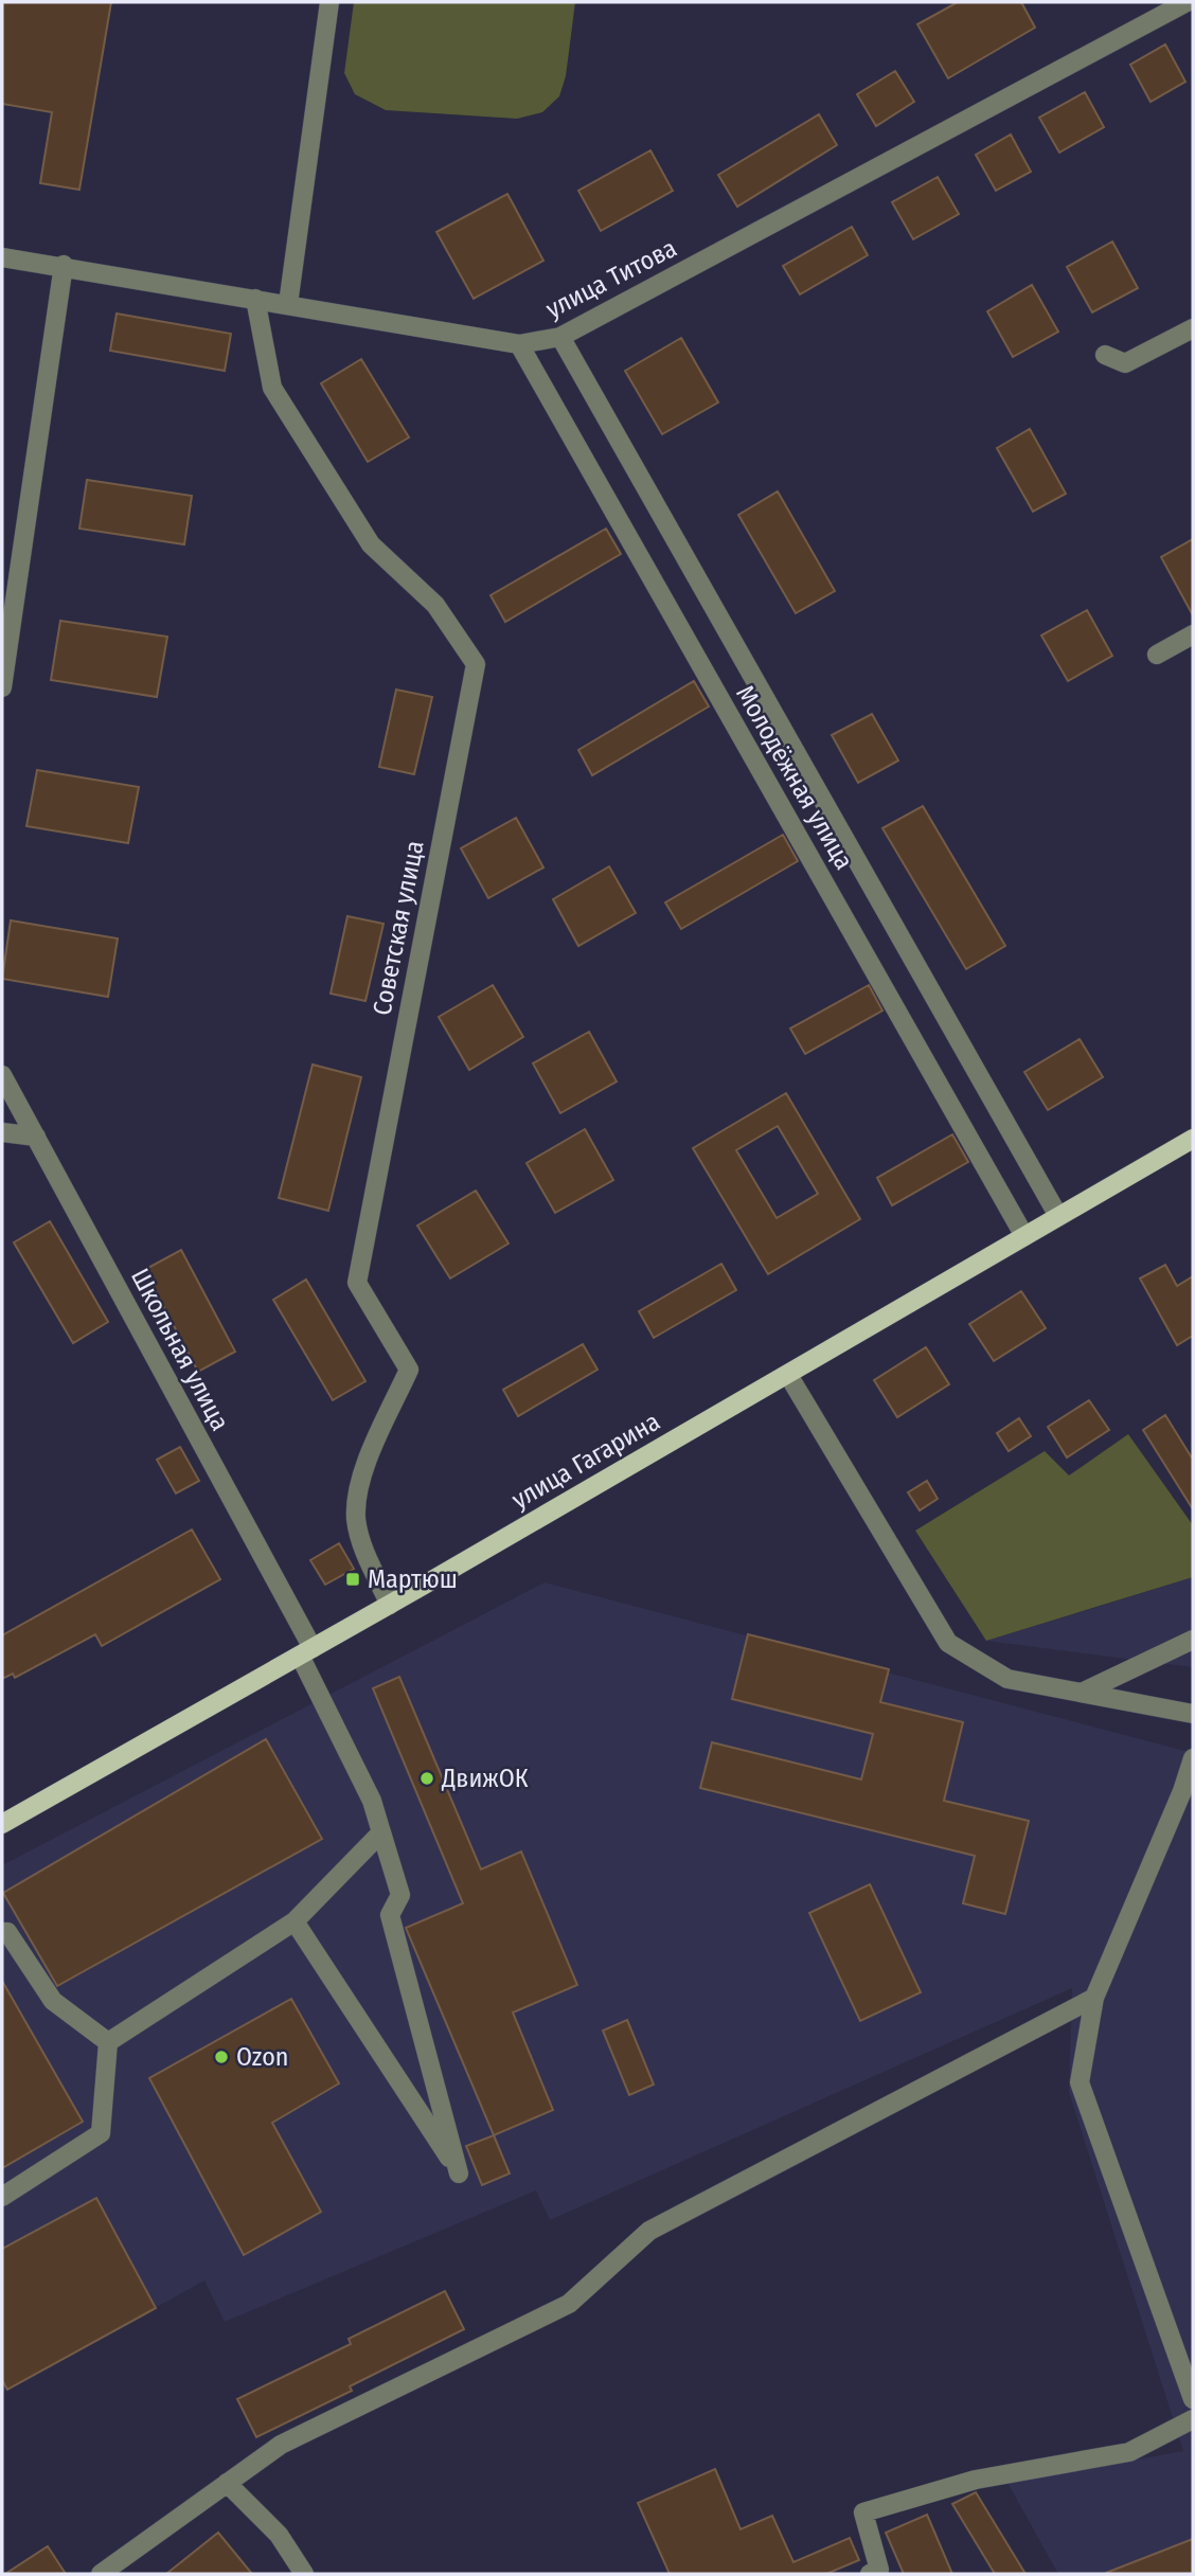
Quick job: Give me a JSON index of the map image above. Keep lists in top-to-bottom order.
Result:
{
  "streets": {
    "main road": ["улица Гагарина"],
    "street": [
      "улица Титова",
      "Молодёжная улица",
      "Советская улица",
      "Школьная улица"
    ]
  },
  "crossings": [
    ["улица Титова", "Молодёжная улица"],
    ["улица Титова", "Советская улица"],
    ["Молодёжная улица", "улица Гагарина"],
    ["Советская улица", "улица Гагарина"],
    ["Школьная улица", "улица Гагарина"]
  ],
  "places": {
    "transit": ["Мартюш"],
    "other": ["ДвижОК", "Ozon"]
  }
}
